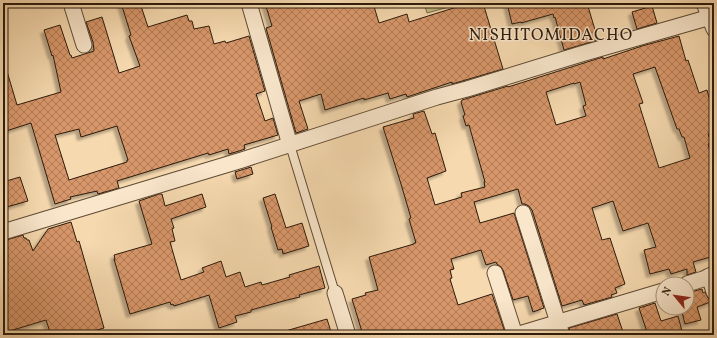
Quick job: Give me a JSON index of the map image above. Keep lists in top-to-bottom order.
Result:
{
  "districts": ["NISHITOMIDACHO"],
  "north": "top left"
}
